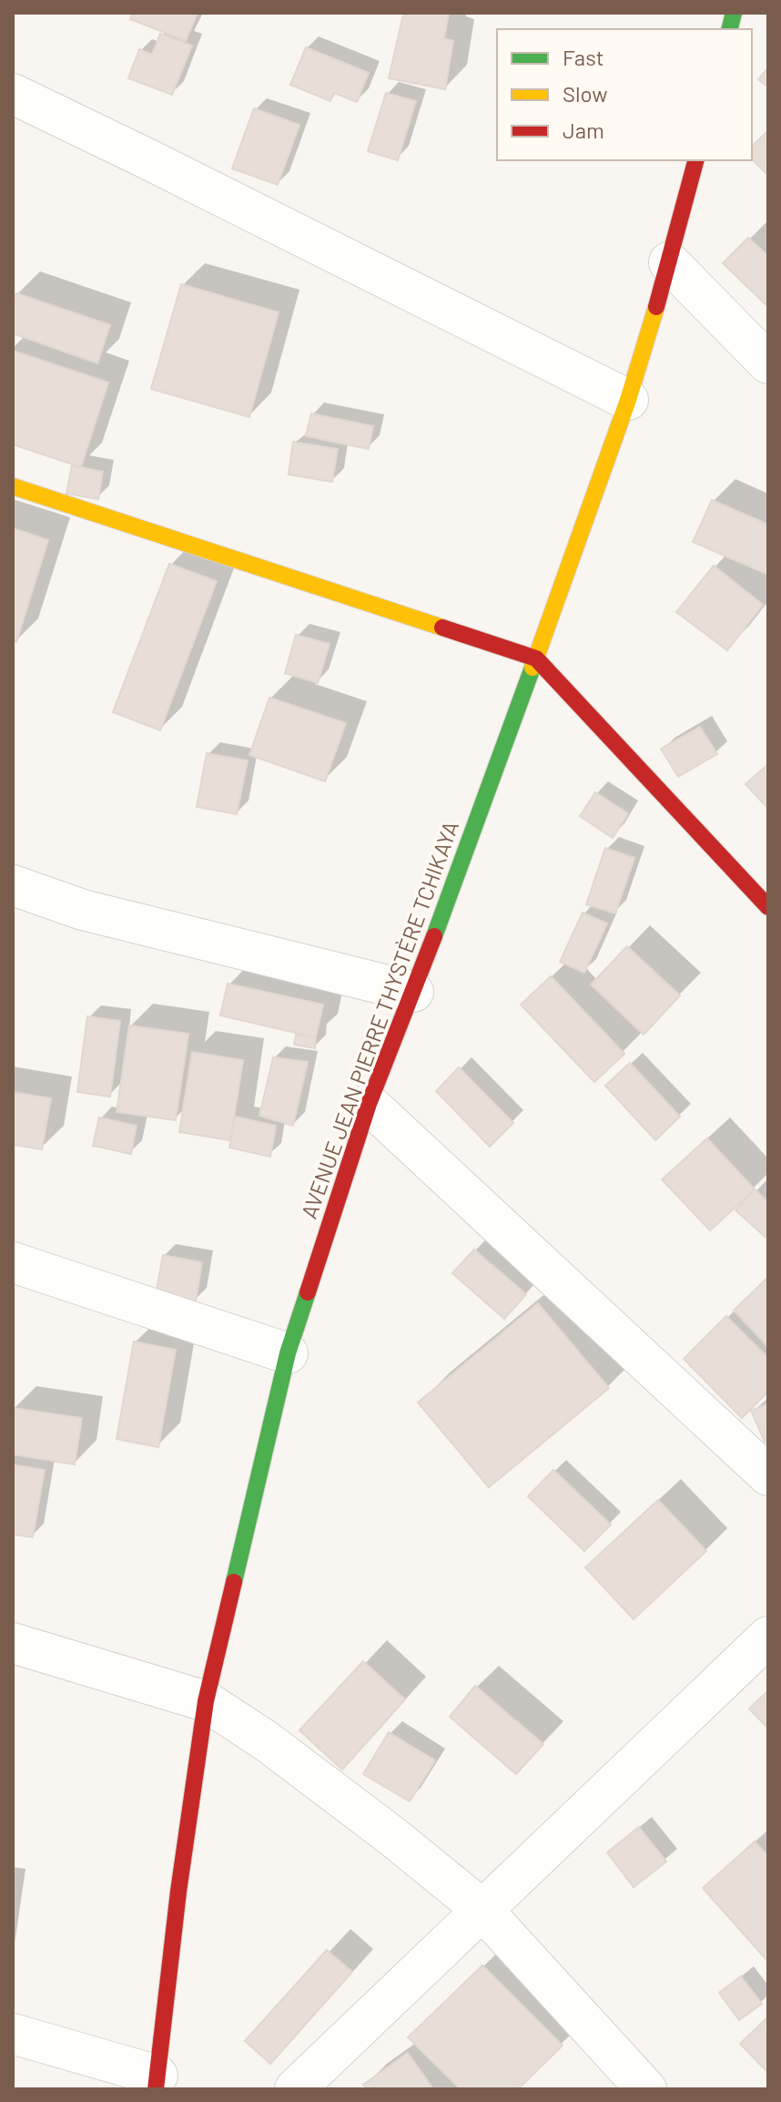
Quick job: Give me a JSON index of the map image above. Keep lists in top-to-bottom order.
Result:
{
  "streets": {
    "street": ["AVENUE JEAN PIERRE THYSTÈRE TCHIKAYA"]
  },
  "legend": ["Fast", "Slow", "Jam"]
}
